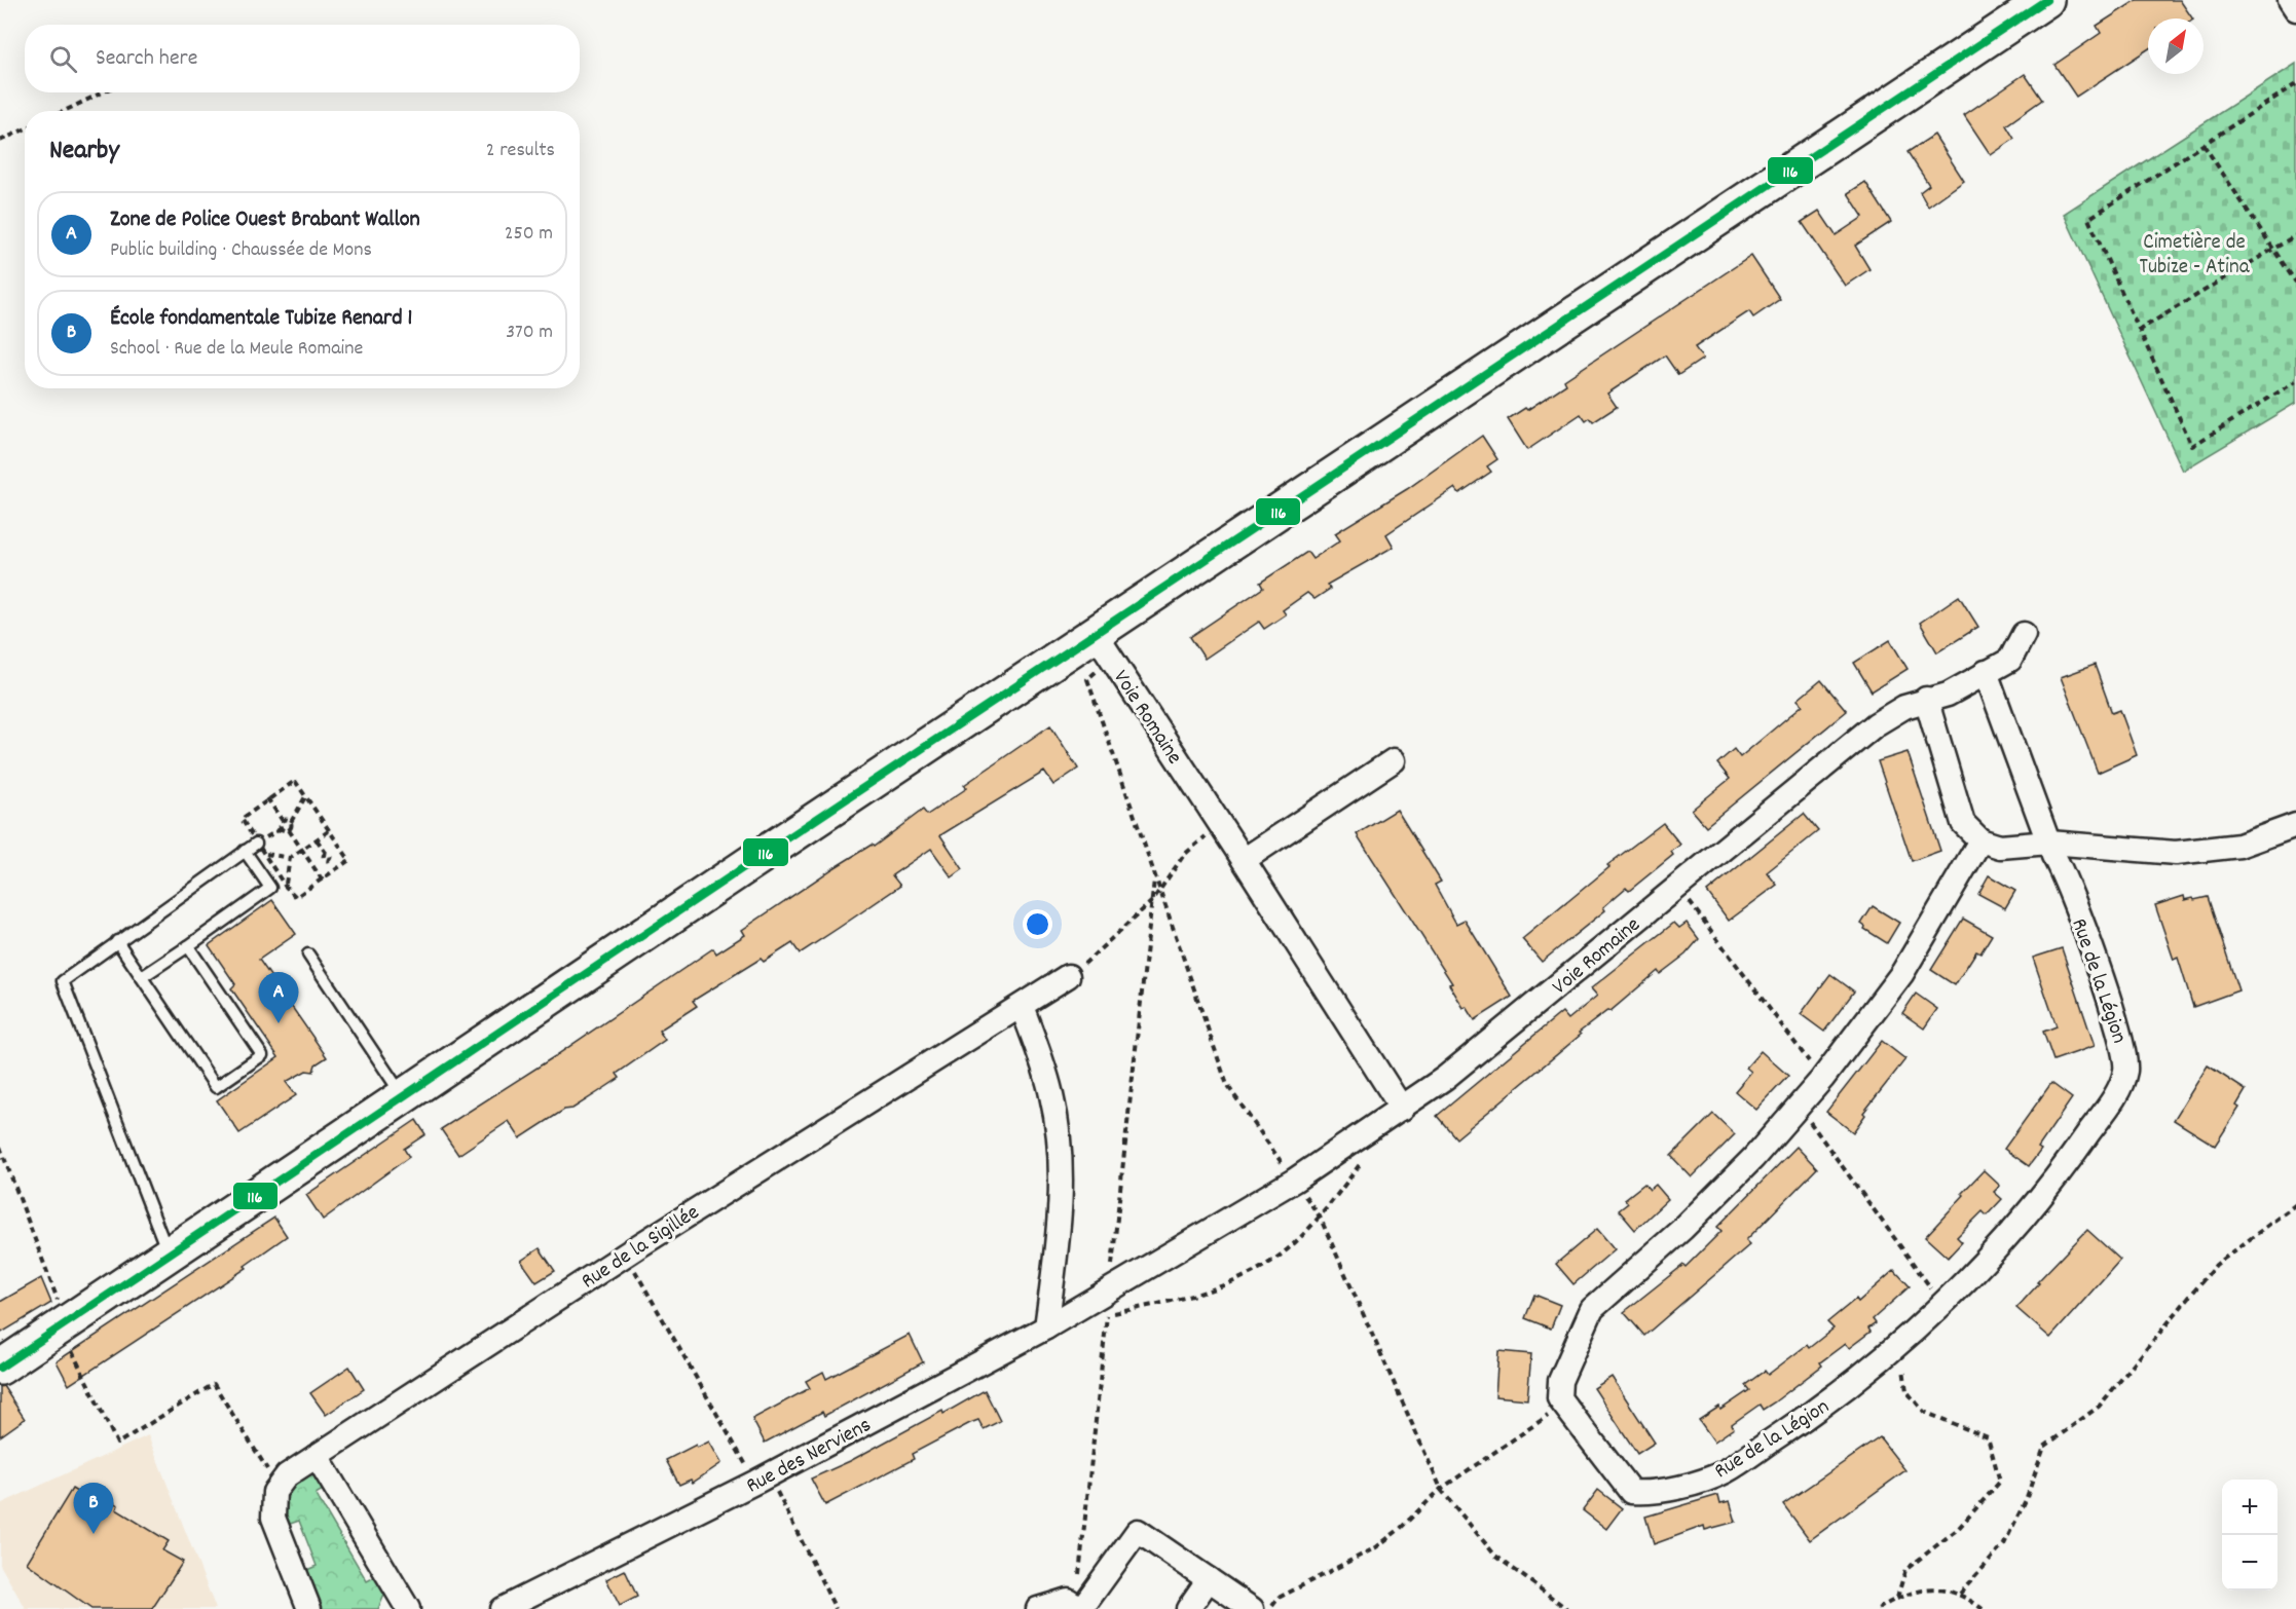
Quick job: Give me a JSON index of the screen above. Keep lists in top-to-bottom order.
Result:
{
  "streets": {
    "street": [
      "Voie Romaine",
      "Rue de la Légion",
      "Rue de la Sigillée",
      "Rue des Nerviens"
    ]
  },
  "crossings": [
    ["Voie Romaine", "Rue de la Légion"],
    ["Voie Romaine", "Rue des Nerviens"]
  ],
  "parks": ["Cimetière de Tubize - Atina"],
  "lines": ["transit line 116"],
  "north": "top right",
  "page": {
    "search": "Search here",
    "heading": ["Nearby", "2 results"],
    "list": [
      {
        "mark": "A",
        "name": "Zone de Police Ouest Brabant Wallon",
        "note": "Public building · Chaussée de Mons",
        "value": "250 m"
      },
      {
        "mark": "B",
        "name": "École fondamentale Tubize Renard 1",
        "note": "School · Rue de la Meule Romaine",
        "value": "370 m"
      }
    ],
    "pins": ["A", "B"],
    "map_buttons": ["+", "−"]
  }
}
